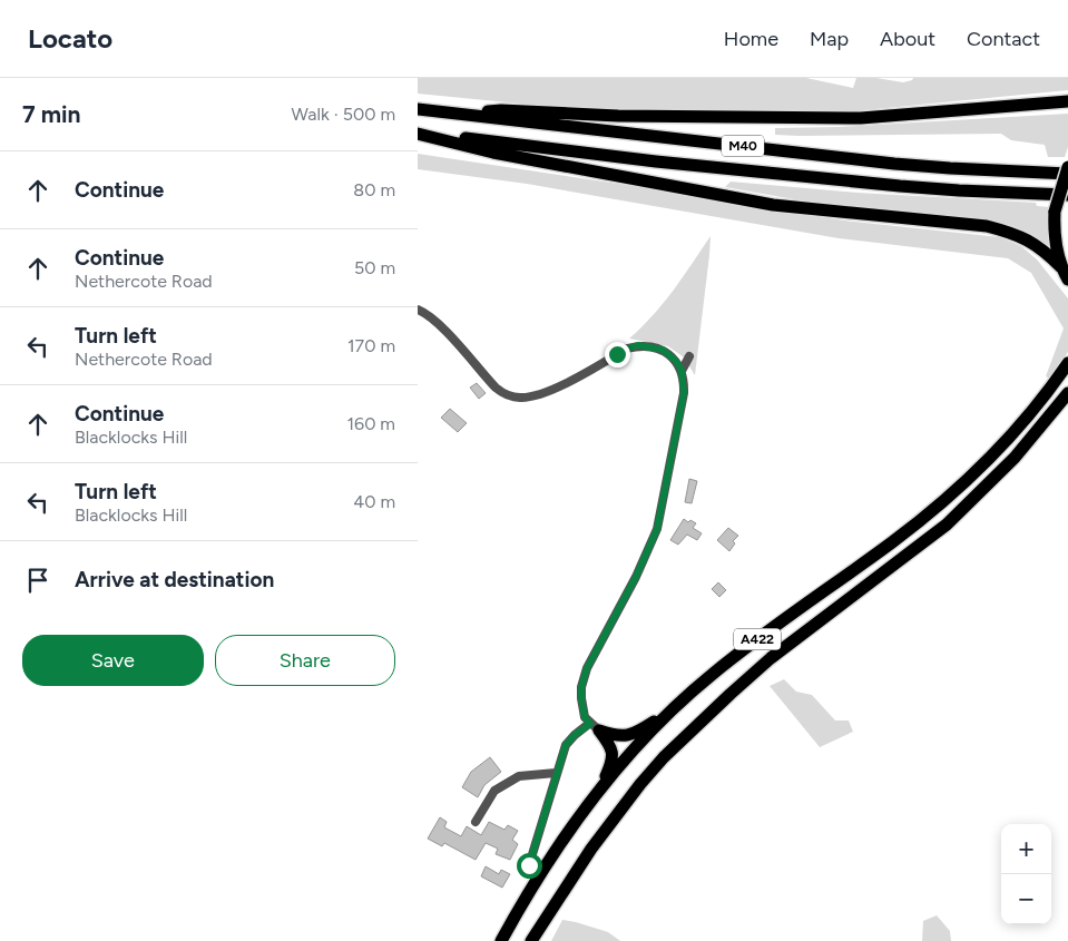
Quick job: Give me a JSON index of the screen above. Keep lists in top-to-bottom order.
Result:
{
  "streets": {
    "highway": ["M40", "A422"]
  },
  "page": {
    "header": "Locato",
    "nav": [
      "Home",
      "Map",
      "About",
      "Contact"
    ],
    "heading": ["7 min", "Walk · 500 m"],
    "list": [
      ["Continue", "80 m"],
      ["Continue", "Nethercote Road", "50 m"],
      ["Turn left", "Nethercote Road", "170 m"],
      ["Continue", "Blacklocks Hill", "160 m"],
      ["Turn left", "Blacklocks Hill", "40 m"],
      "Arrive at destination"
    ],
    "buttons": ["Save", "Share"],
    "map_buttons": ["+", "−"]
  }
}
